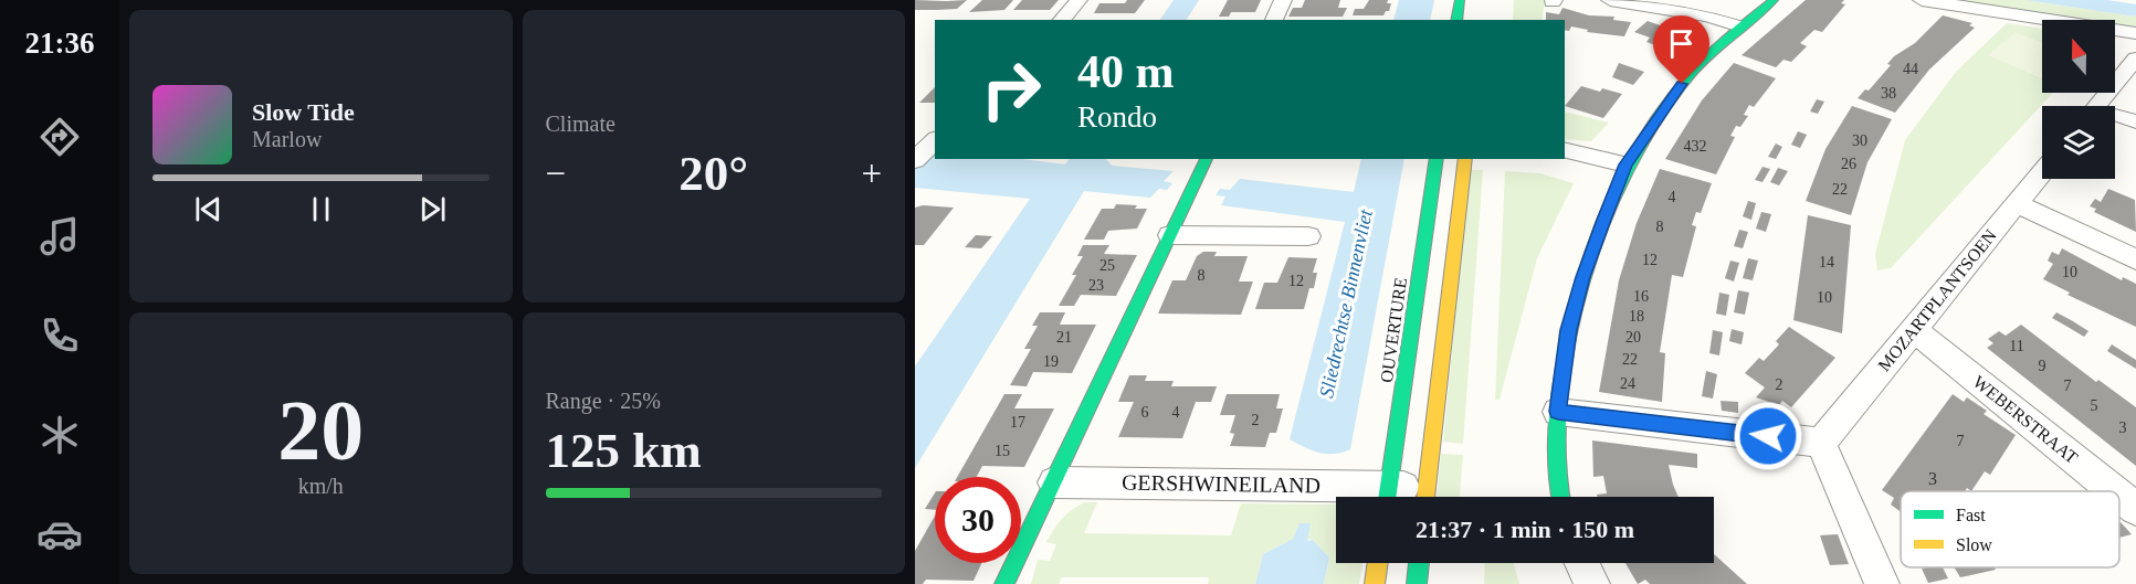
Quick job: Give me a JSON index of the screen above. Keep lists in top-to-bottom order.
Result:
{
  "streets": {
    "street": [
      "MOZARTPLANTSOEN",
      "OUVERTURE",
      "WEBERSTRAAT",
      "GERSHWINEILAND"
    ]
  },
  "crossings": [
    ["MOZARTPLANTSOEN", "WEBERSTRAAT"],
    ["OUVERTURE", "GERSHWINEILAND"]
  ],
  "water": ["Sliedrechtse Binnenvliet"],
  "house_numbers": [
    "44",
    "38",
    "30",
    "432",
    "26",
    "22",
    "4",
    "8",
    "12",
    "14",
    "25",
    "10",
    "8",
    "12",
    "23",
    "16",
    "10",
    "18",
    "21",
    "20",
    "11",
    "22",
    "19",
    "9",
    "24",
    "2",
    "7",
    "5",
    "6",
    "4",
    "2",
    "17",
    "3",
    "7",
    "15",
    "3"
  ],
  "legend": ["Fast", "Slow"],
  "north": "top",
  "page": {
    "tabs": "21:36",
    "tile": [
      "Climate",
      ["20", "km/h"],
      ["Range · 25%", "125 km"]
    ],
    "turn": ["40 m", "Rondo"],
    "song": ["Slow Tide", "Marlow"],
    "heat": ["−", "20°", "+"],
    "limit": "30",
    "trip": "21:37 · 1 min · 150 m"
  }
}
